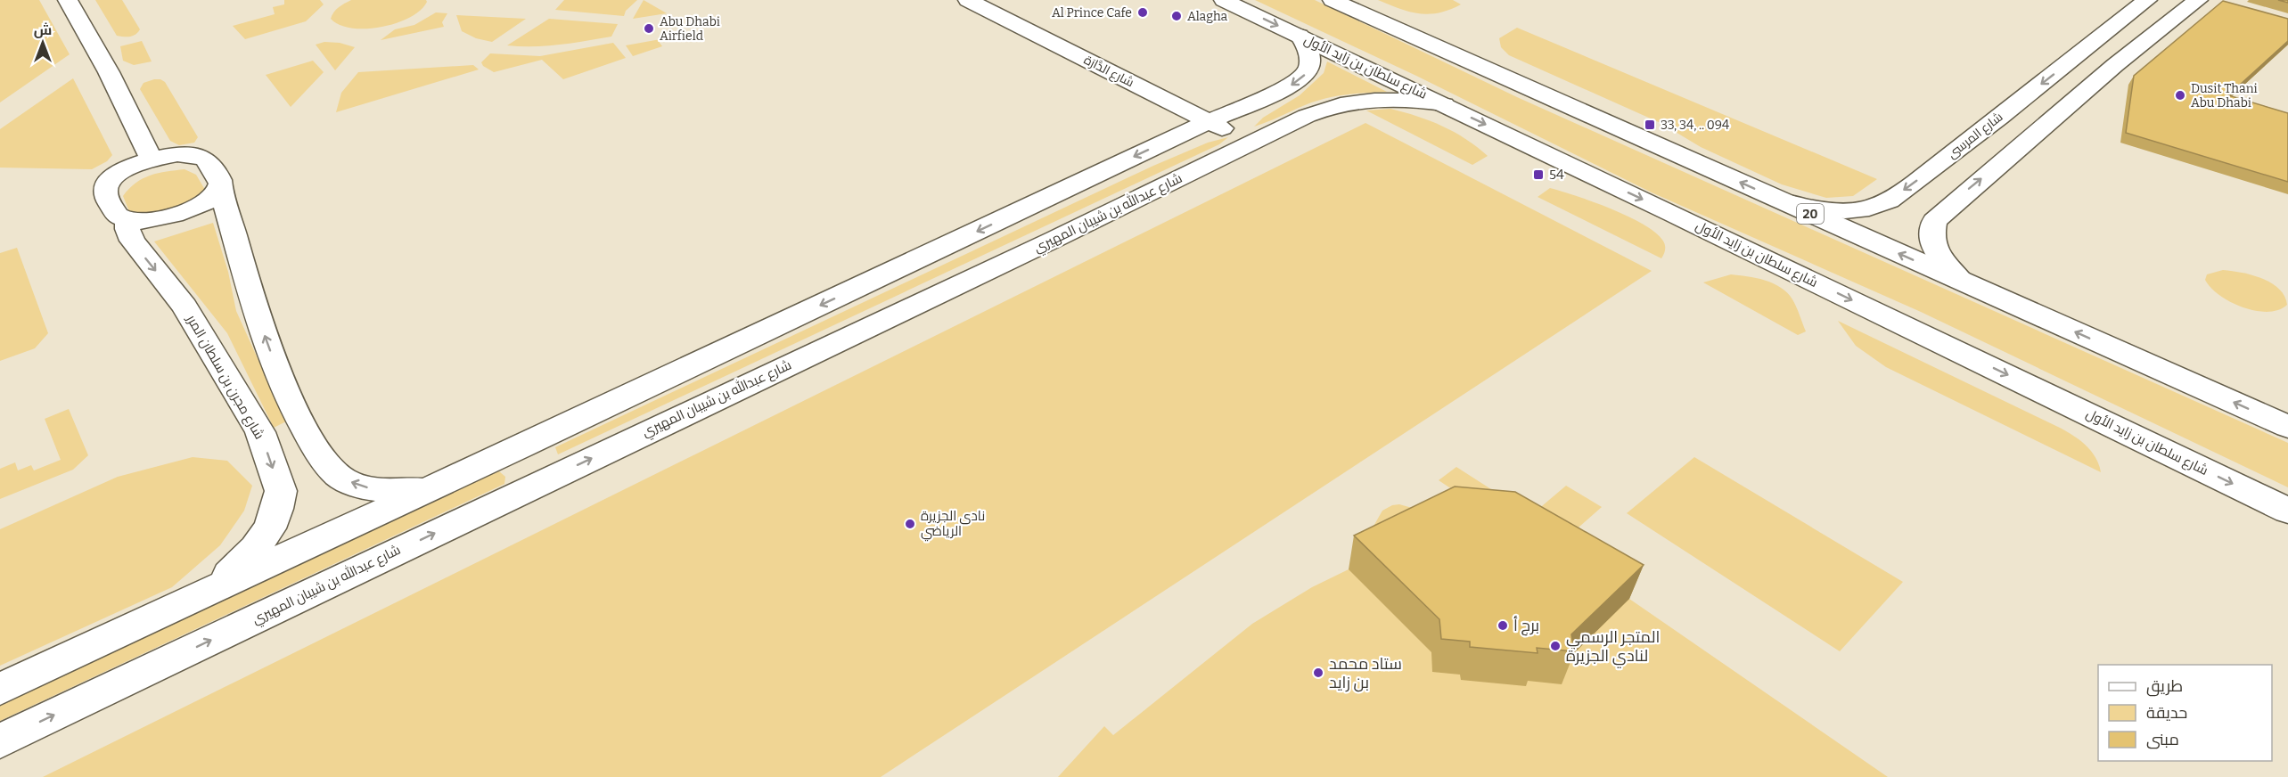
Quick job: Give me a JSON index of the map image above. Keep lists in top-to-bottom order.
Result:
{
  "streets": {
    "street": [
      "شارع سلطان بن زايد الأول",
      "شارع الدَّارَة",
      "شارع المرسى",
      "شارع عبدالله بن شيبان المهيري",
      "20",
      "شارع مجرن بن سلطان المرر"
    ]
  },
  "crossings": [
    ["شارع سلطان بن زايد الأول", "شارع عبدالله بن شيبان المهيري"],
    ["شارع الدَّارَة", "شارع عبدالله بن شيبان المهيري"],
    ["شارع المرسى", "20"]
  ],
  "one_way": ["شارع مجرن بن سلطان المرر"],
  "places": {
    "other": [
      "Al Prince Cafe",
      "Alagha",
      "Abu Dhabi Airfield",
      "Dusit Thani Abu Dhabi",
      "نادى الجزيرة الرياضي",
      "برج أ",
      "المتجر الرسمي لنادي الجزيرة",
      "ستاد محمد بن زايد"
    ],
    "transit": ["33, 34, .. 094", "54"]
  },
  "legend": ["طريق", "حديقة", "مبنى"],
  "north": "top"
}
